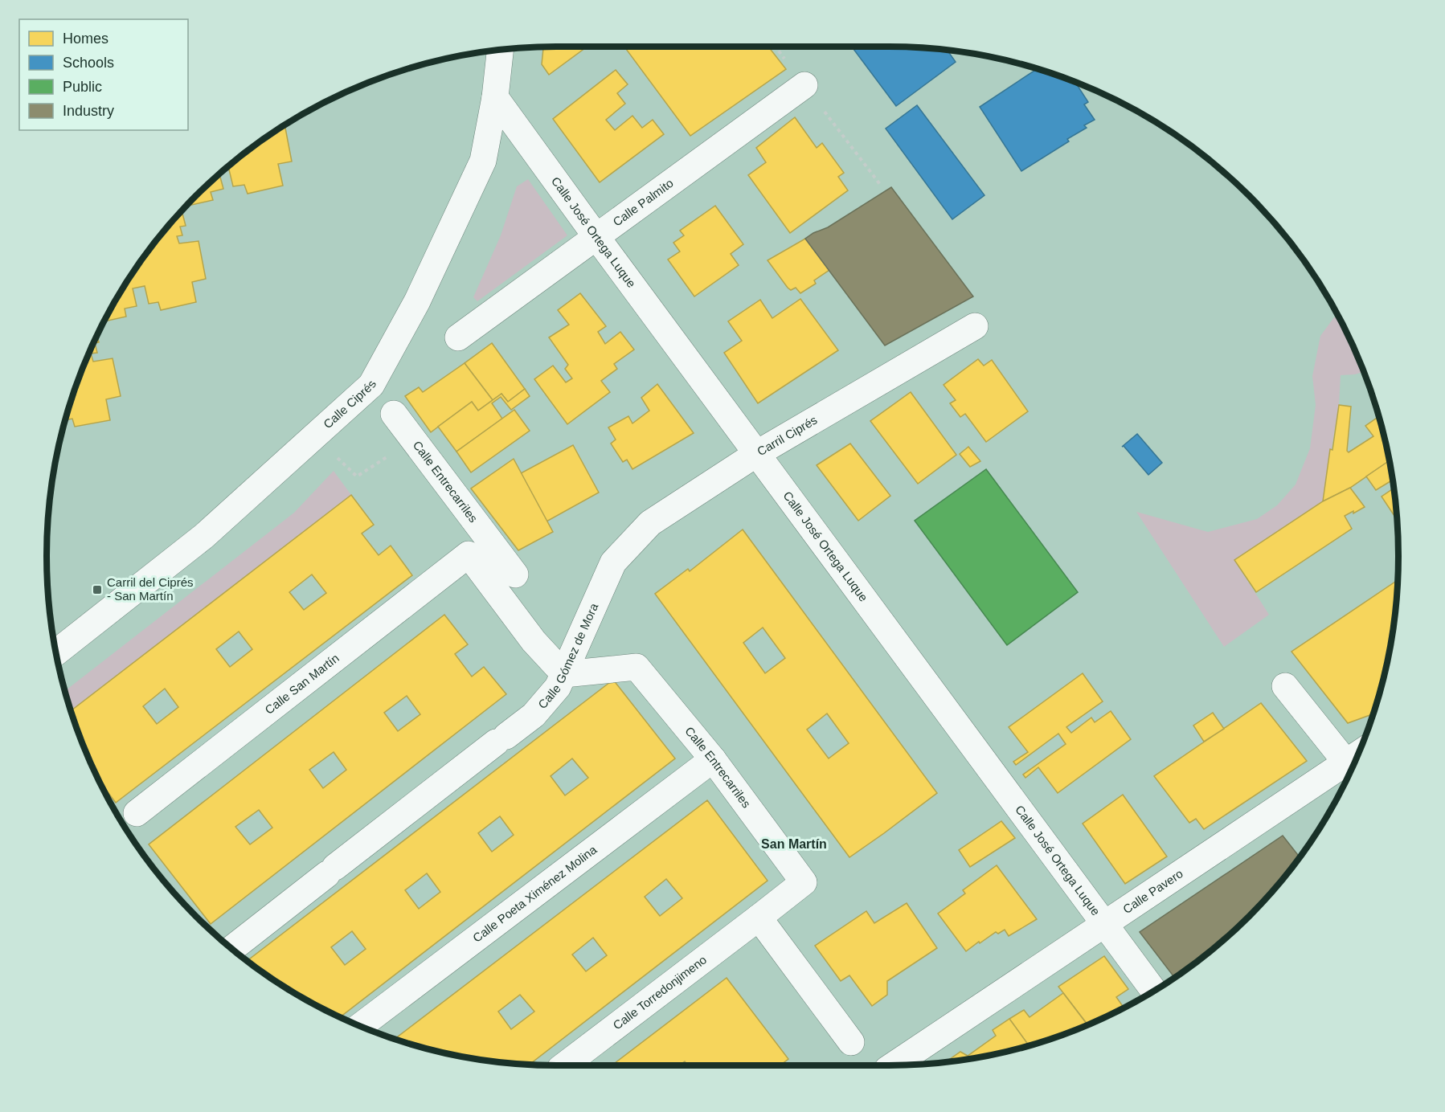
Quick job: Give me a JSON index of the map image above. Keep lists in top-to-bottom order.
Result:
{
  "streets": {
    "street": [
      "Calle Palmito",
      "Calle José Ortega Luque",
      "Calle Ciprés",
      "Carril Ciprés",
      "Calle Entrecarriles",
      "Calle Gómez de Mora",
      "Calle San Martín",
      "Calle Pavero",
      "Calle Poeta Ximénez Molina",
      "Calle Torredonjimeno"
    ]
  },
  "crossings": [
    ["Calle Palmito", "Calle José Ortega Luque"],
    ["Calle José Ortega Luque", "Calle Ciprés"],
    ["Calle José Ortega Luque", "Carril Ciprés"],
    ["Calle José Ortega Luque", "Calle Pavero"],
    ["Carril Ciprés", "Calle Gómez de Mora"],
    ["Calle Entrecarriles", "Calle Gómez de Mora"],
    ["Calle Entrecarriles", "Calle San Martín"],
    ["Calle Entrecarriles", "Calle Poeta Ximénez Molina"],
    ["Calle Entrecarriles", "Calle Torredonjimeno"],
    ["Calle Gómez de Mora", "Calle San Martín"]
  ],
  "districts": ["San Martín"],
  "places": {
    "transit": ["Carril del Ciprés - San Martín"]
  },
  "legend": [
    "Homes",
    "Schools",
    "Public",
    "Industry"
  ]
}
